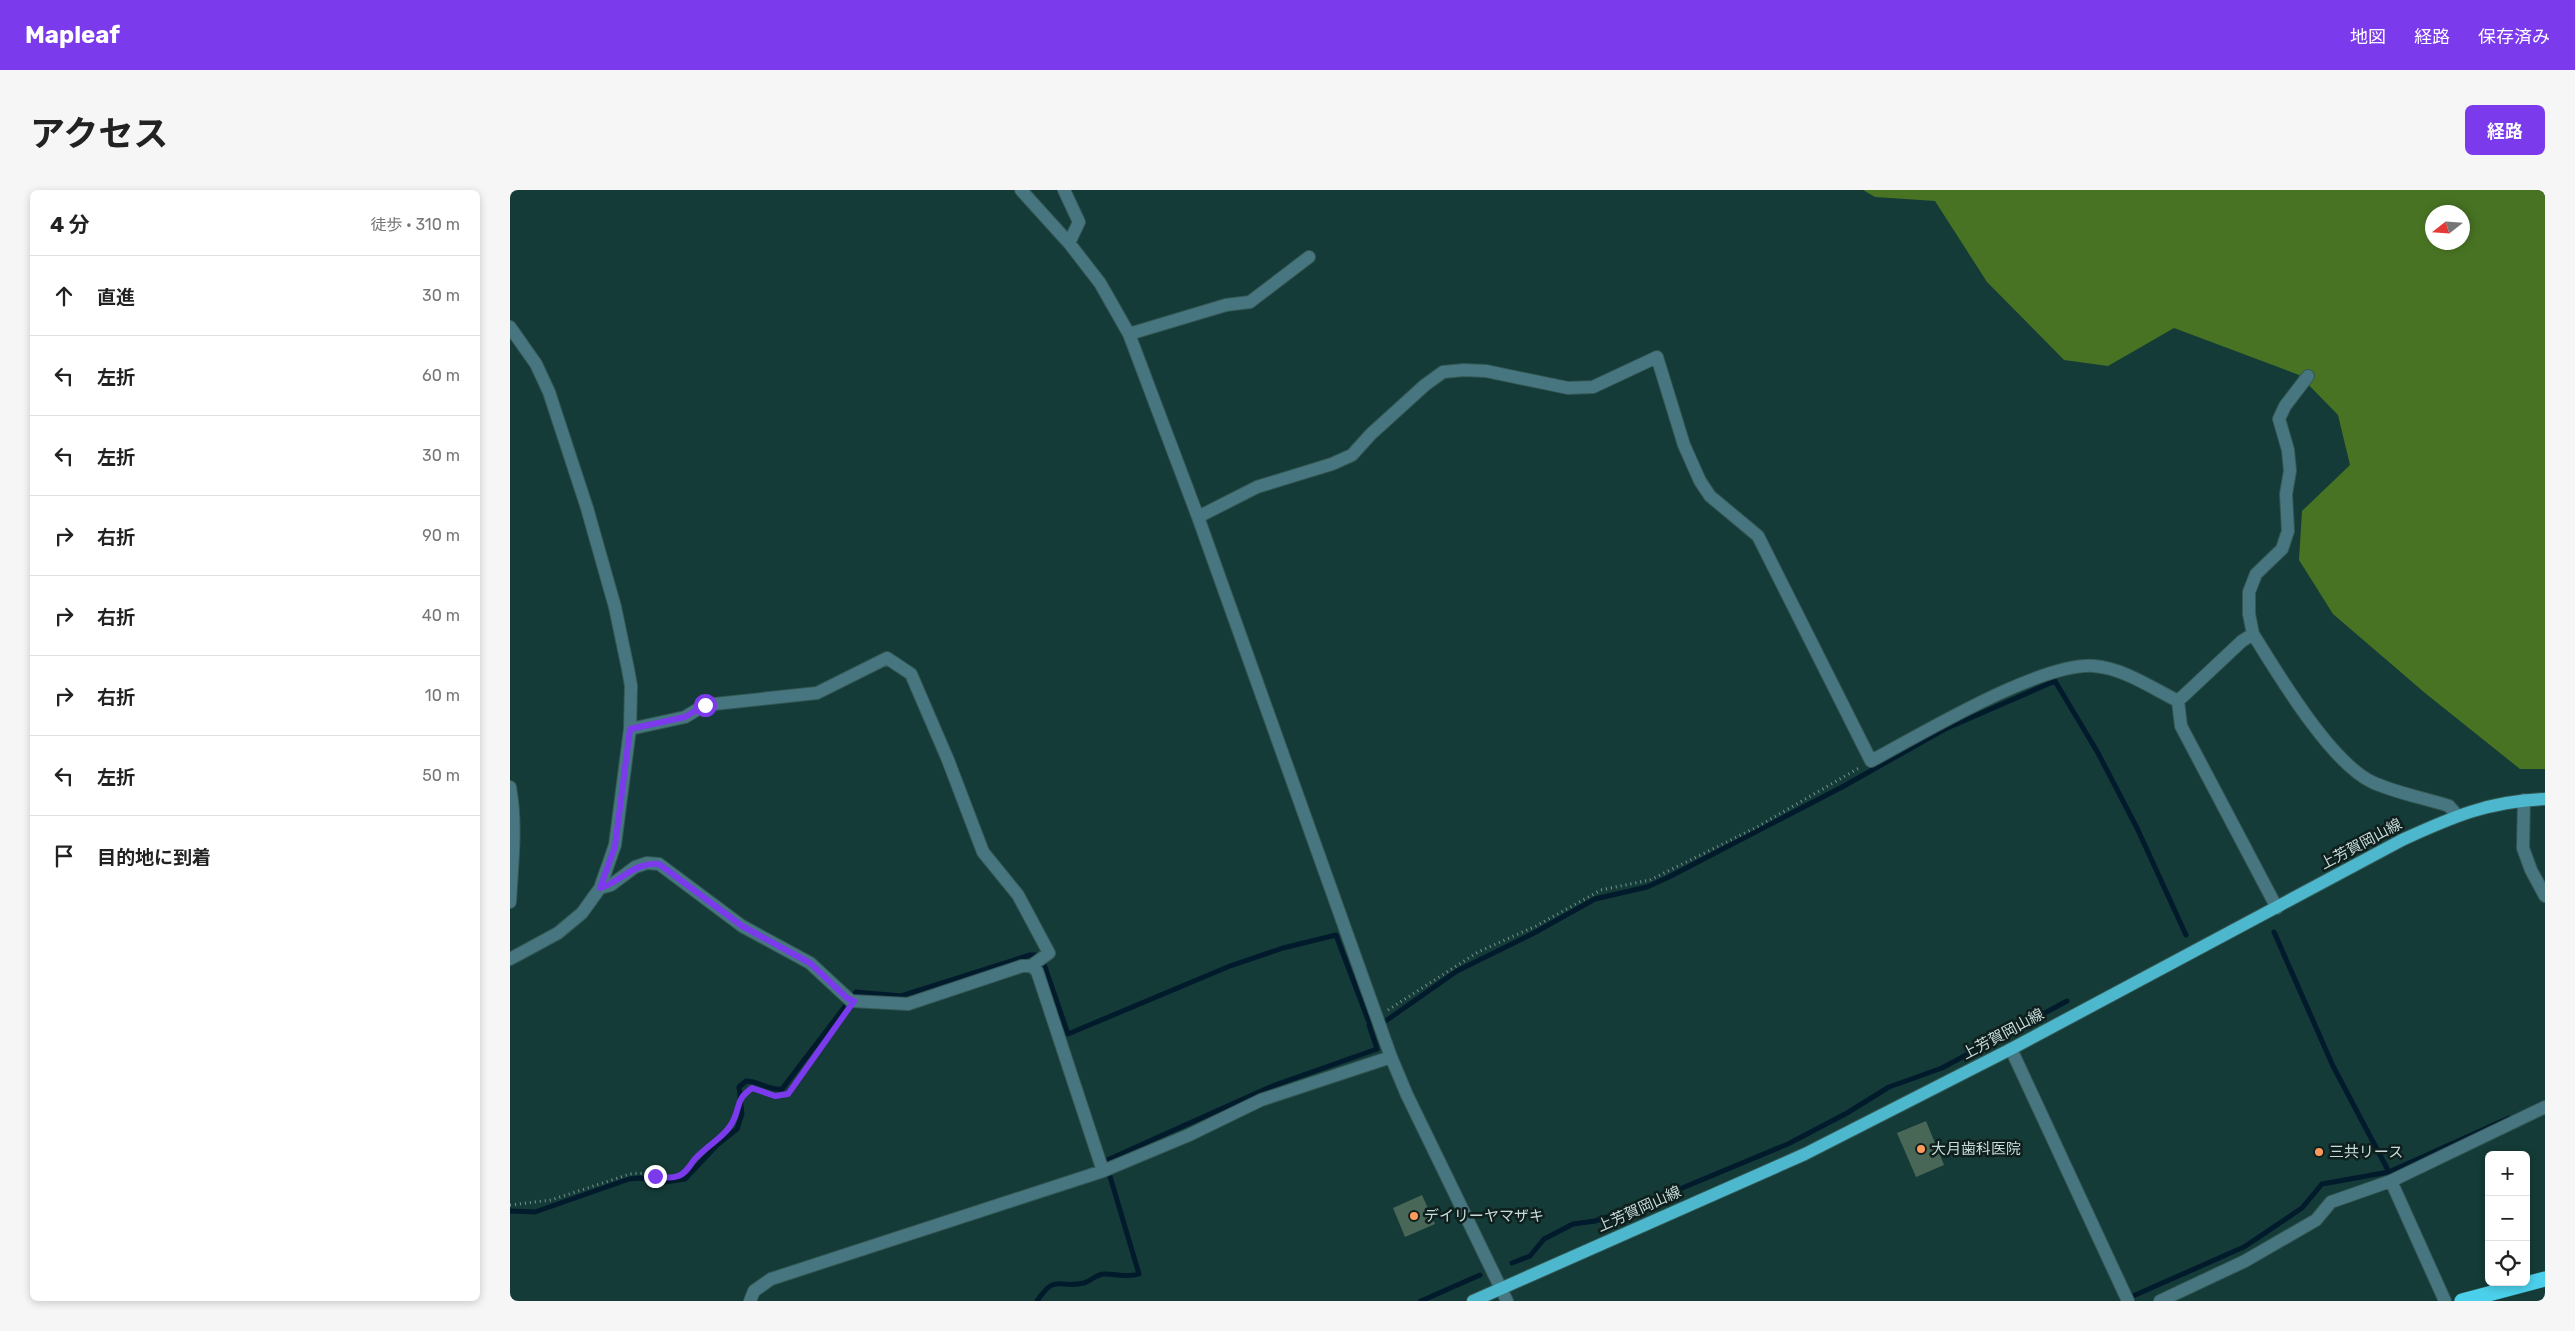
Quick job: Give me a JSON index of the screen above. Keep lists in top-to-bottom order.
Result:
{
  "streets": {
    "main road": ["上芳賀岡山線"]
  },
  "places": ["大月歯科医院", "三共リース", "デイリーヤマザキ"],
  "north": "left",
  "page": {
    "header": "Mapleaf",
    "nav": ["地図", "経路", "保存済み"],
    "title": "アクセス",
    "buttons": "経路",
    "heading": ["4 分", "徒歩 · 310 m"],
    "list": [
      ["直進", "30 m"],
      ["左折", "60 m"],
      ["左折", "30 m"],
      ["右折", "90 m"],
      ["右折", "40 m"],
      ["右折", "10 m"],
      ["左折", "50 m"],
      "目的地に到着"
    ],
    "map_buttons": ["+", "−"]
  }
}
